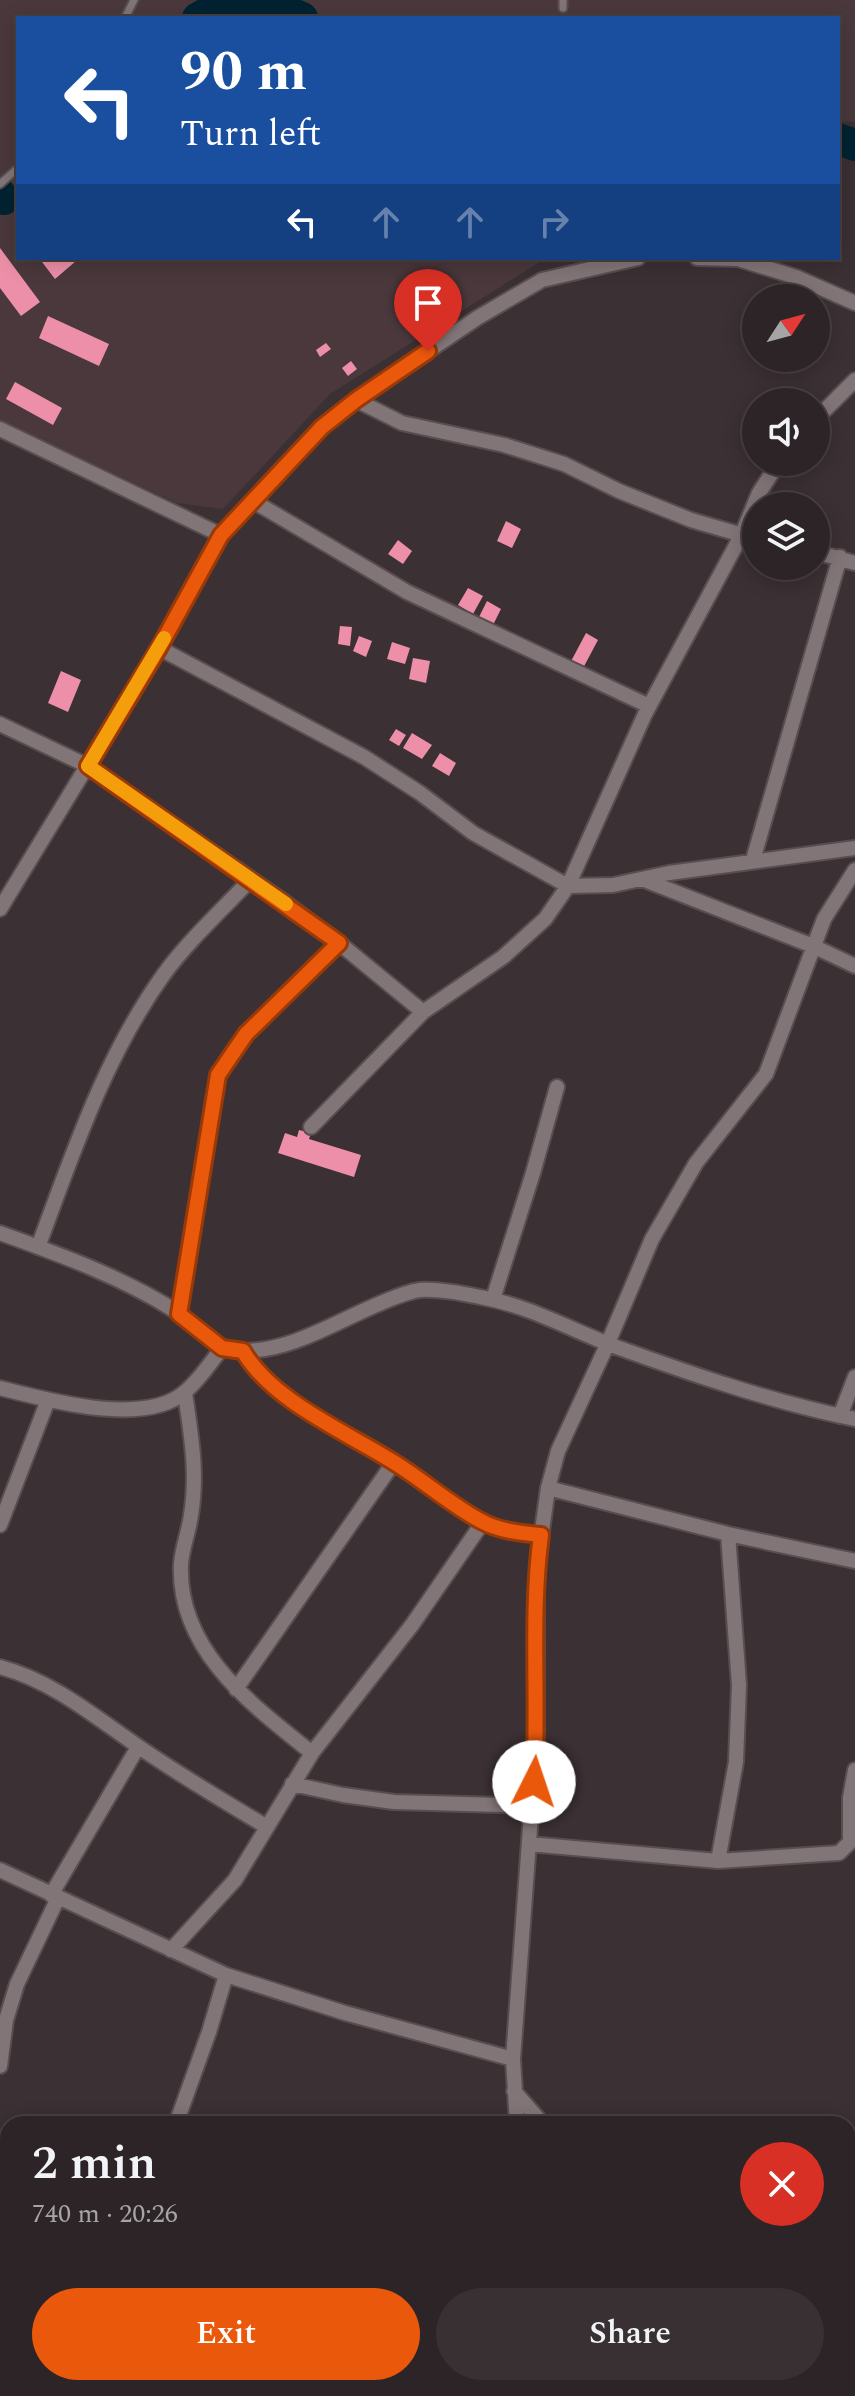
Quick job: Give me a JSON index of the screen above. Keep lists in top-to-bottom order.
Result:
{
  "north": "top right",
  "page": {
    "turn": ["90 m", "Turn left"],
    "heading": ["2 min", "740 m · 20:26"],
    "buttons": ["Exit", "Share"]
  }
}
